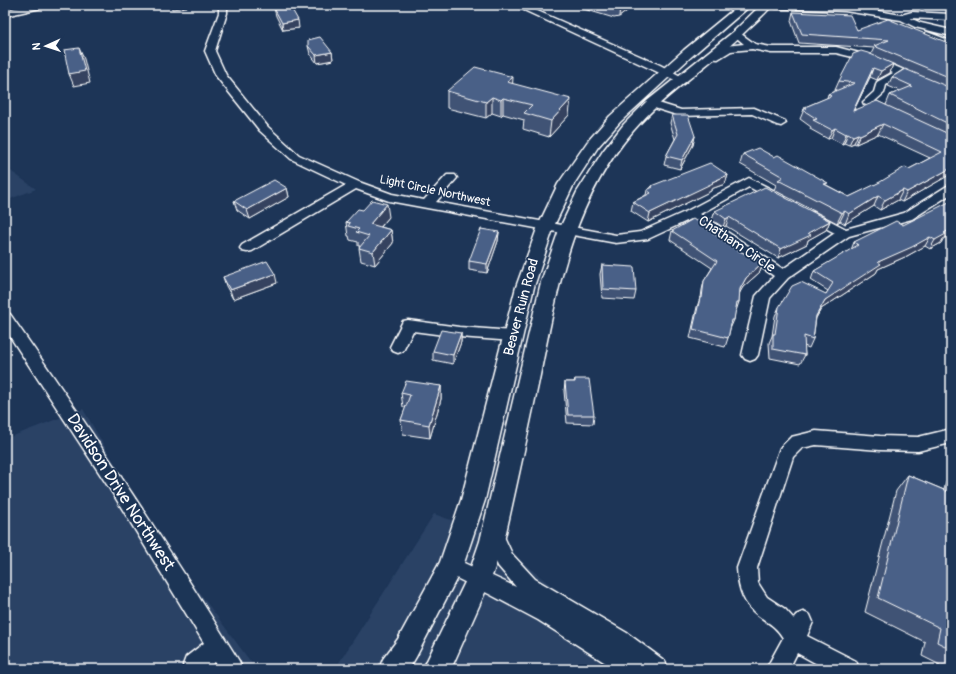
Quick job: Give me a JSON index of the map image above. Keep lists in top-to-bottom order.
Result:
{
  "streets": {
    "main road": ["Beaver Ruin Road"],
    "street": ["Light Circle Northwest", "Chatham Circle", "Davidson Drive Northwest"]
  },
  "crossings": [
    ["Light Circle Northwest", "Chatham Circle"],
    ["Light Circle Northwest", "Beaver Ruin Road"],
    ["Chatham Circle", "Beaver Ruin Road"]
  ],
  "north": "left"
}
